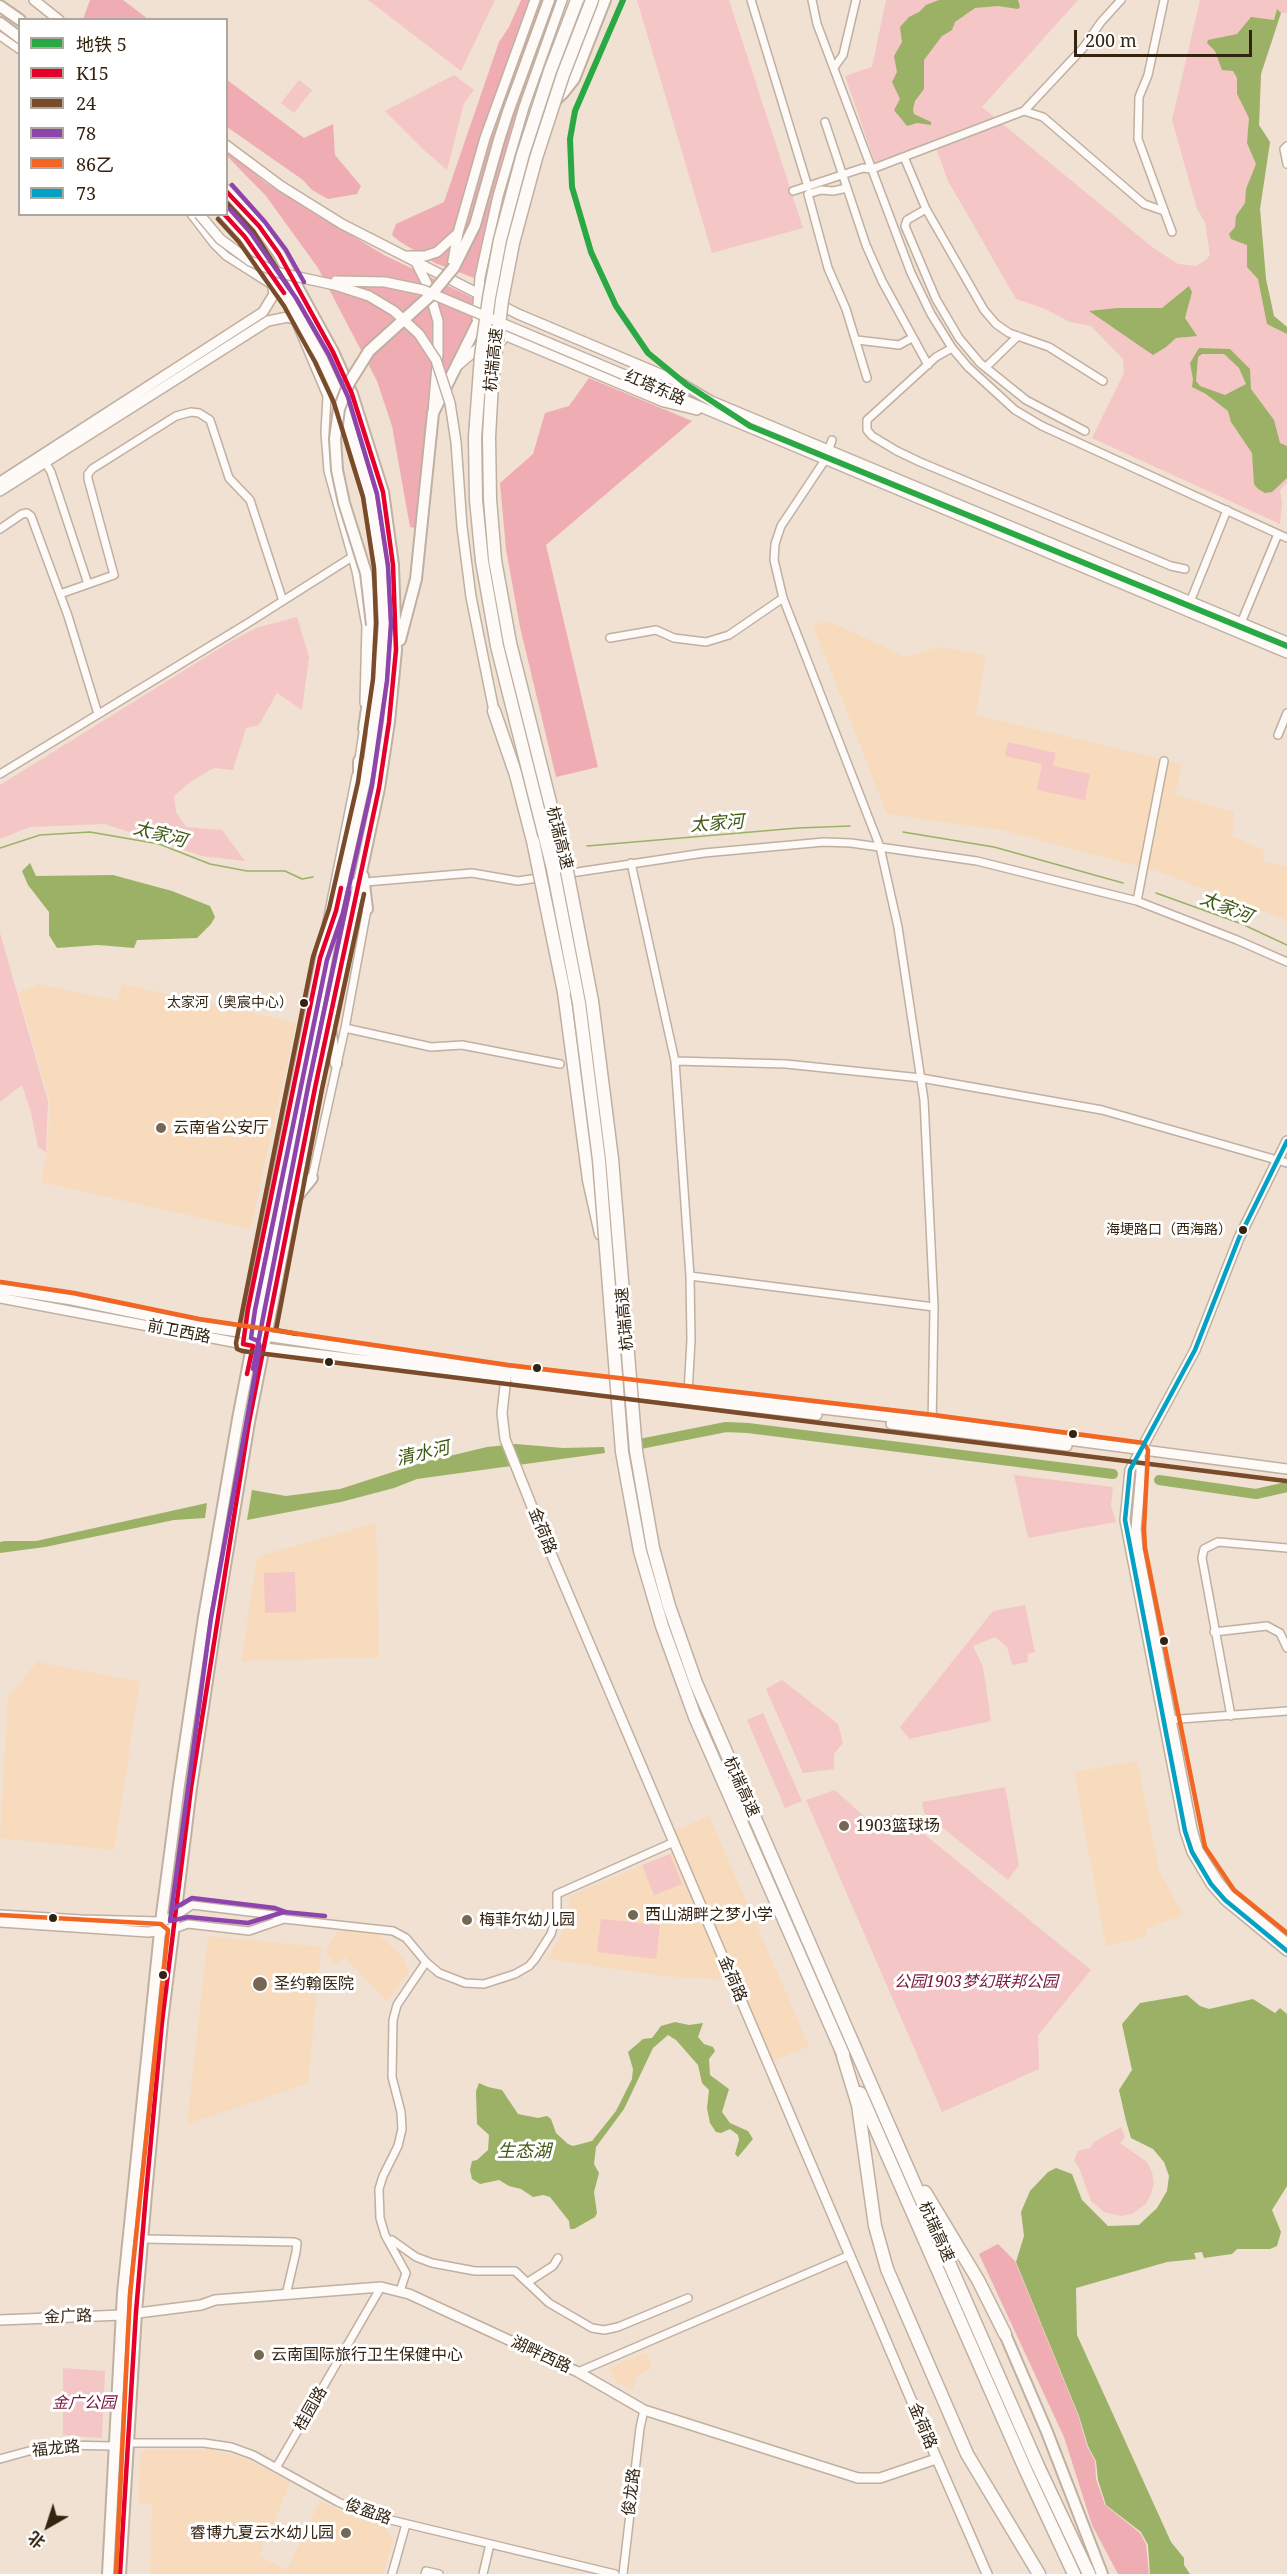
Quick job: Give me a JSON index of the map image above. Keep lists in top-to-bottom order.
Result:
{
  "streets": {
    "highway": ["杭瑞高速"],
    "main road": [
      "红塔东路",
      "前卫西路",
      "金荷路",
      "金广路",
      "湖畔西路"
    ],
    "street": [
      "桂园路",
      "福龙路",
      "俊龙路",
      "俊盈路"
    ]
  },
  "crossings": [
    ["前卫西路", "金荷路"],
    ["金荷路", "湖畔西路"],
    ["金广路", "湖畔西路"],
    ["湖畔西路", "桂园路"],
    ["湖畔西路", "俊龙路"],
    ["桂园路", "俊盈路"]
  ],
  "water": ["太家河", "清水河", "生态湖"],
  "parks": ["公园1903梦幻联邦公园", "金广公园"],
  "places": [
    "太家河（奥宸中心）",
    "云南省公安厅",
    "海埂路口（西海路）",
    "1903篮球场",
    "西山湖畔之梦小学",
    "梅菲尔幼儿园",
    "圣约翰医院",
    "云南国际旅行卫生保健中心",
    "睿博九夏云水幼儿园"
  ],
  "lines": [
    "metro line 5",
    "transit line 78",
    "transit line K15",
    "transit line 24",
    "transit line 73",
    "transit line 86乙"
  ],
  "legend": [
    "地铁 5",
    "K15",
    "24",
    "78",
    "86乙",
    "73"
  ],
  "scale_bar": "200 m",
  "north": "bottom left"
}
